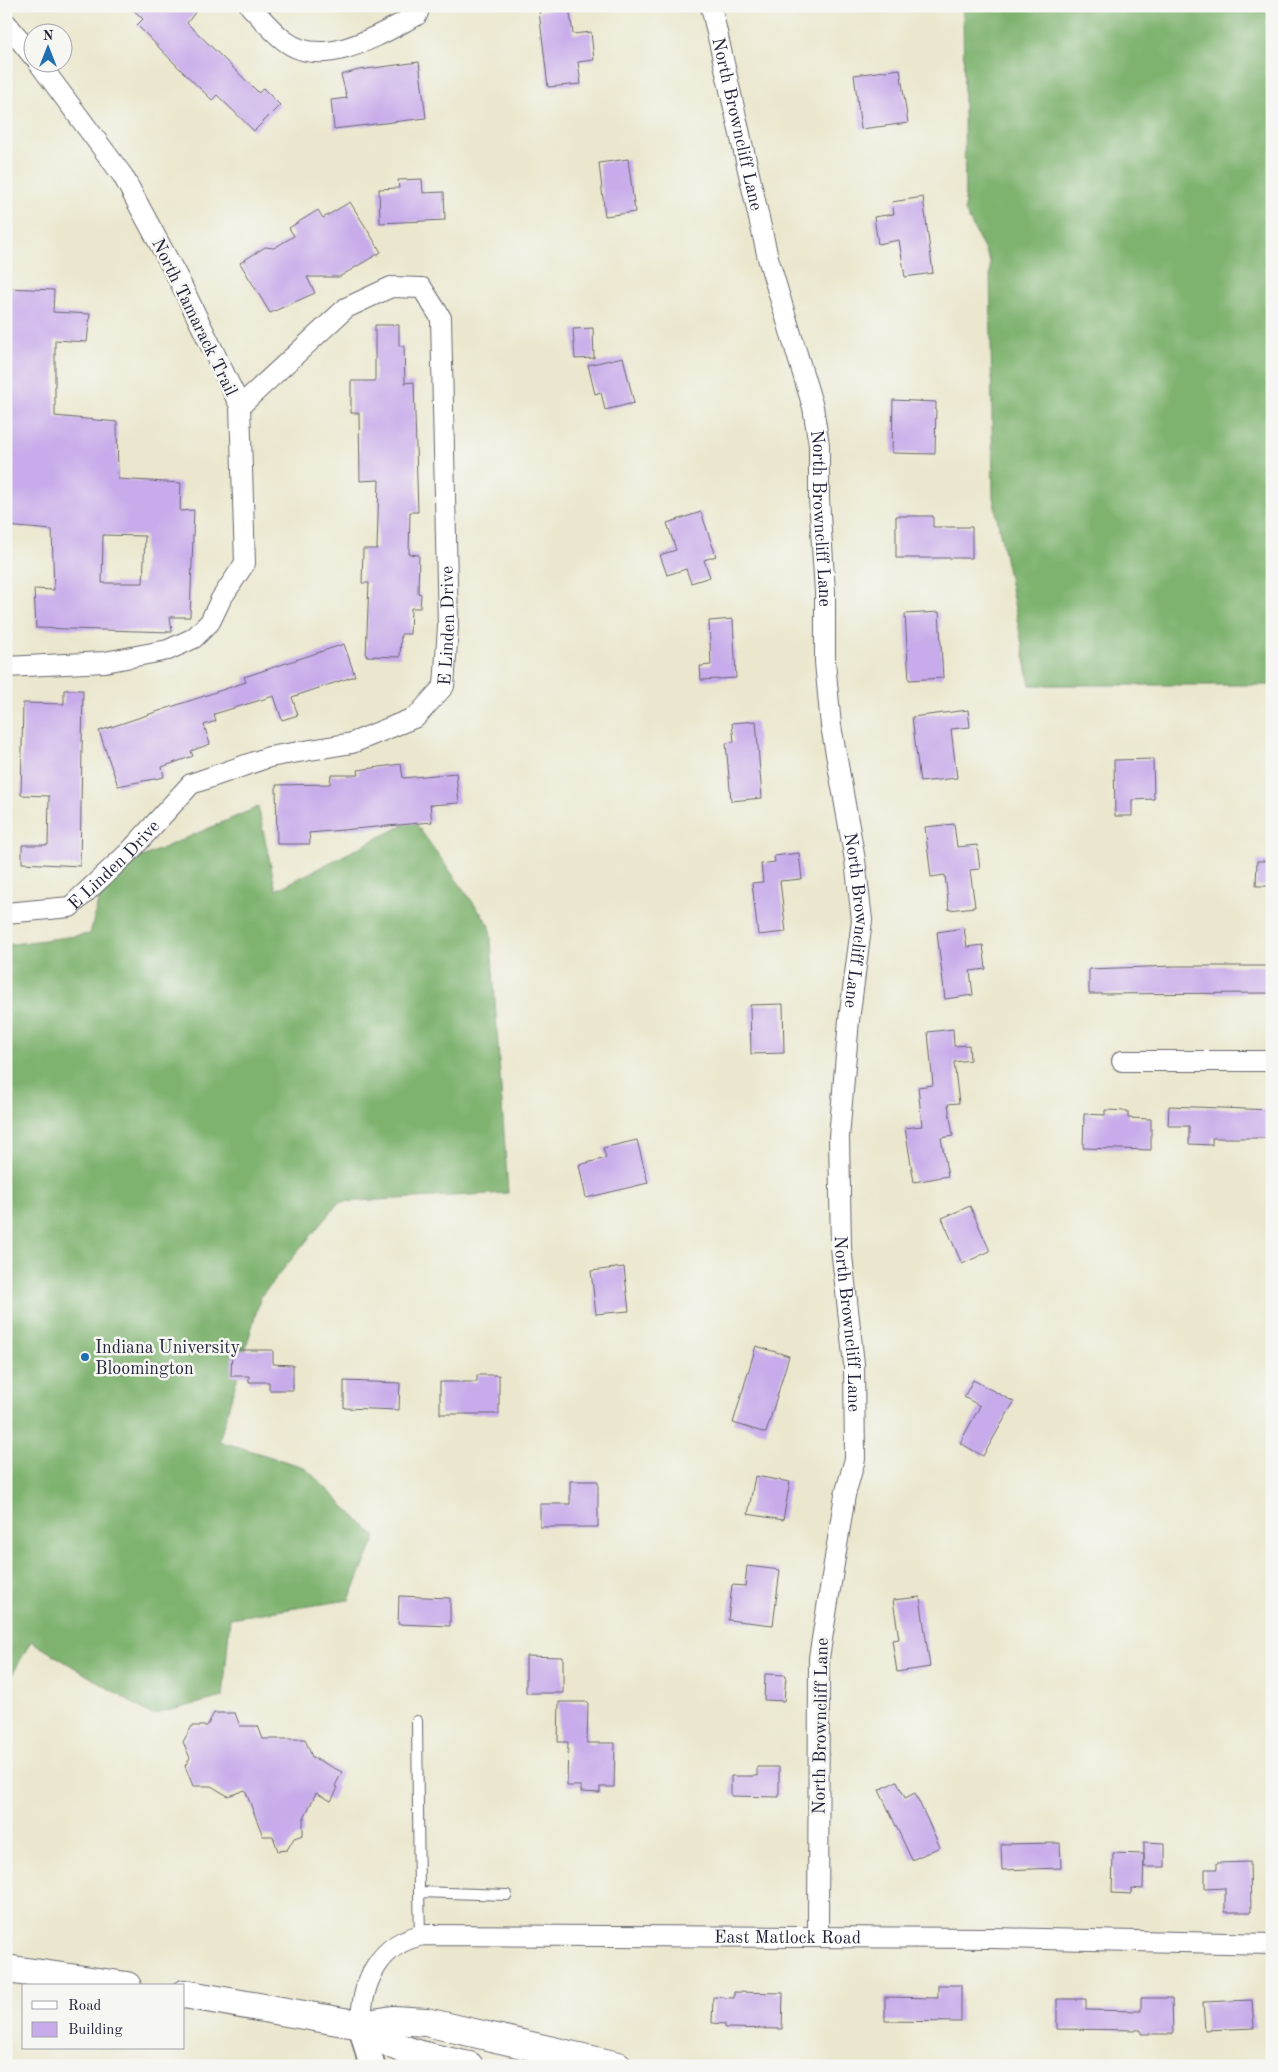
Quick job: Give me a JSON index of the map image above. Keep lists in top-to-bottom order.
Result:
{
  "streets": {
    "street": [
      "North Browncliff Lane",
      "North Tamarack Trail",
      "E Linden Drive",
      "East Matlock Road"
    ]
  },
  "crossings": [
    ["North Browncliff Lane", "East Matlock Road"],
    ["North Tamarack Trail", "E Linden Drive"]
  ],
  "places": ["Indiana University Bloomington"],
  "legend": ["Road", "Building"],
  "north": "top"
}
